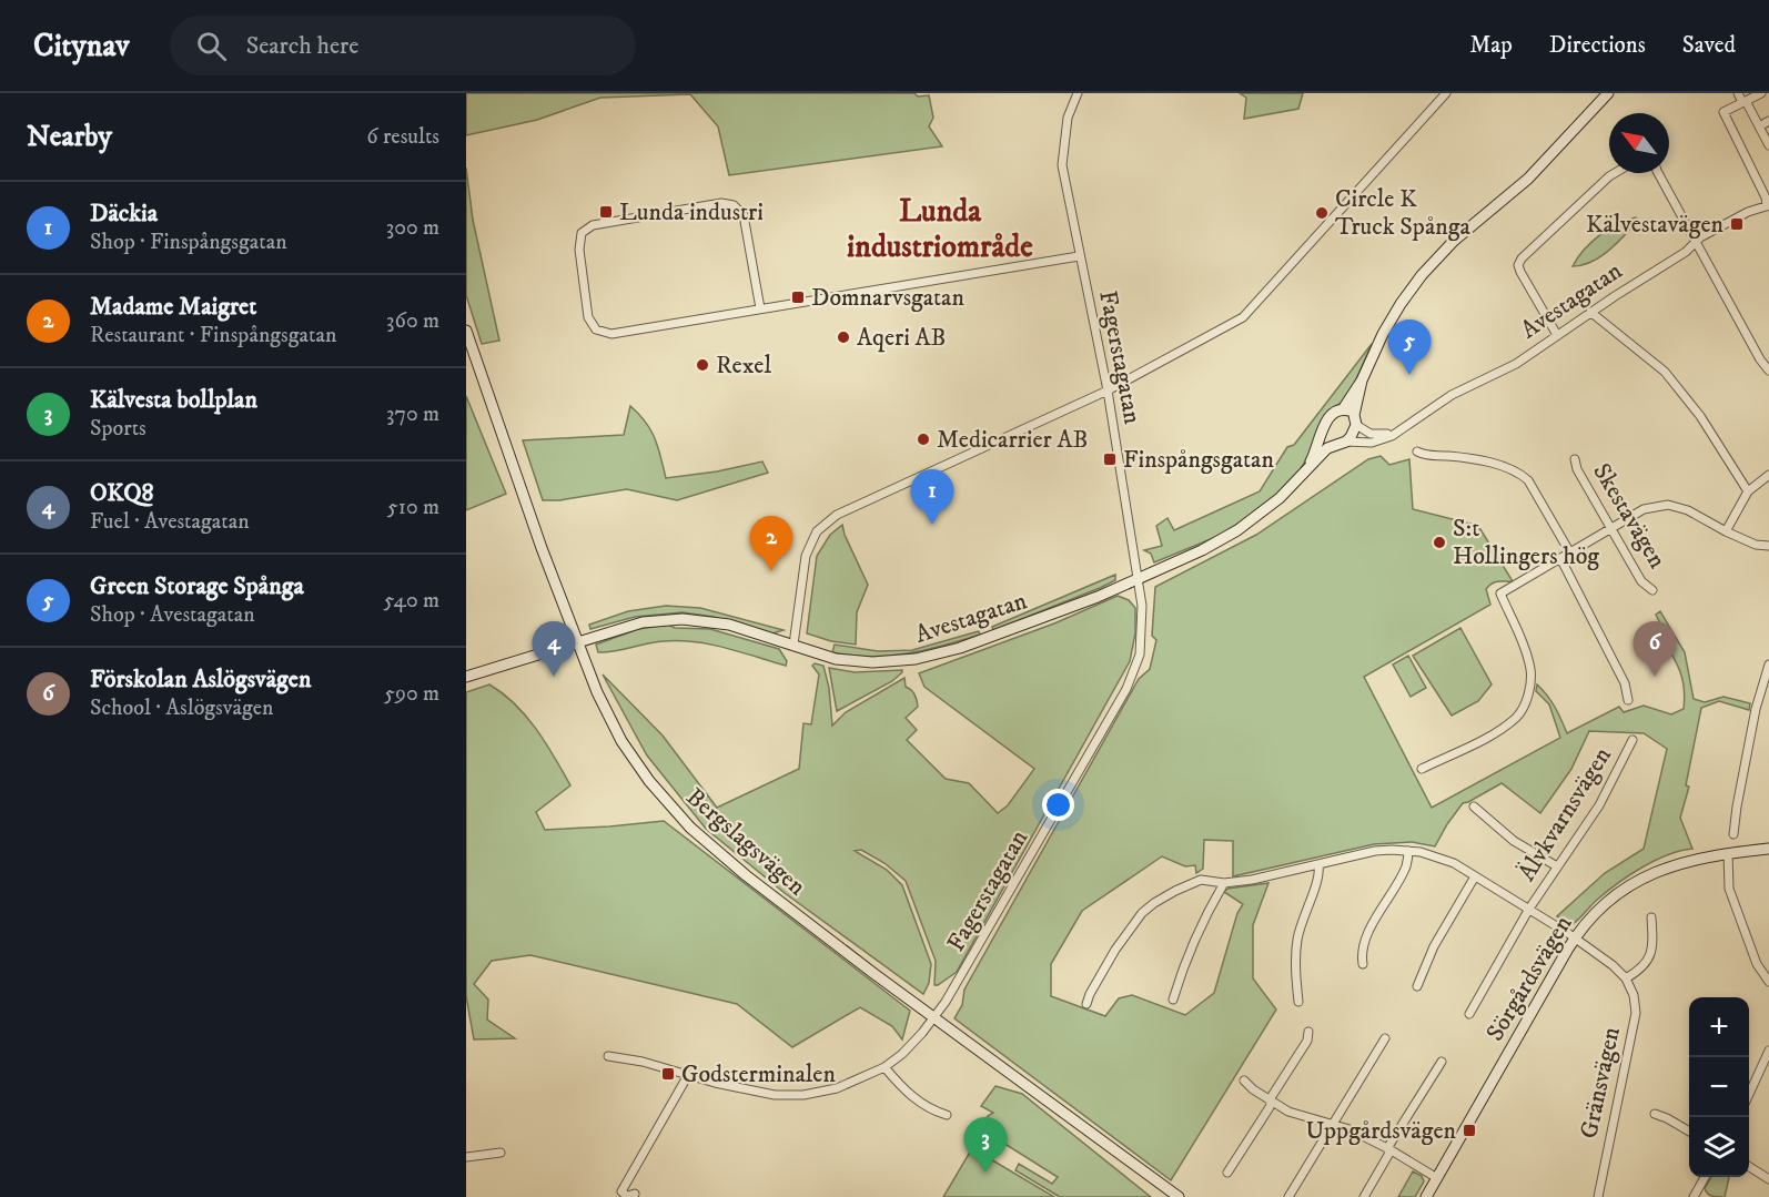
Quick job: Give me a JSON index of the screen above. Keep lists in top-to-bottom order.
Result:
{
  "streets": {
    "street": [
      "Avestagatan",
      "Fagerstagatan",
      "Skestavägen",
      "Älvkvarnsvägen",
      "Bergslagsvägen",
      "Sörgårdsvägen",
      "Gränsvägen"
    ]
  },
  "crossings": [
    ["Avestagatan", "Fagerstagatan"],
    ["Avestagatan", "Bergslagsvägen"],
    ["Fagerstagatan", "Bergslagsvägen"],
    ["Älvkvarnsvägen", "Sörgårdsvägen"]
  ],
  "districts": ["Lunda industriområde"],
  "places": {
    "transit": [
      "Lunda industri",
      "Kälvestavägen",
      "Domnarvsgatan",
      "Finspångsgatan",
      "Godsterminalen",
      "Uppgårdsvägen"
    ],
    "other": [
      "Circle K Truck Spånga",
      "Aqeri AB",
      "Rexel",
      "Medicarrier AB",
      "S:t Hollingers hög"
    ]
  },
  "north": "top left",
  "page": {
    "header": "Citynav",
    "search": "Search here",
    "nav": ["Map", "Directions", "Saved"],
    "heading": ["Nearby", "6 results"],
    "list": [
      {
        "mark": "1",
        "name": "Däckia",
        "note": "Shop · Finspångsgatan",
        "value": "300 m"
      },
      {
        "mark": "2",
        "name": "Madame Maigret",
        "note": "Restaurant · Finspångsgatan",
        "value": "360 m"
      },
      {
        "mark": "3",
        "name": "Kälvesta bollplan",
        "note": "Sports",
        "value": "370 m"
      },
      {
        "mark": "4",
        "name": "OKQ8",
        "note": "Fuel · Avestagatan",
        "value": "510 m"
      },
      {
        "mark": "5",
        "name": "Green Storage Spånga",
        "note": "Shop · Avestagatan",
        "value": "540 m"
      },
      {
        "mark": "6",
        "name": "Förskolan Aslögsvägen",
        "note": "School · Aslögsvägen",
        "value": "590 m"
      }
    ],
    "pins": [
      "5",
      "1",
      "2",
      "4",
      "6",
      "3"
    ],
    "map_buttons": ["+", "−"]
  }
}
